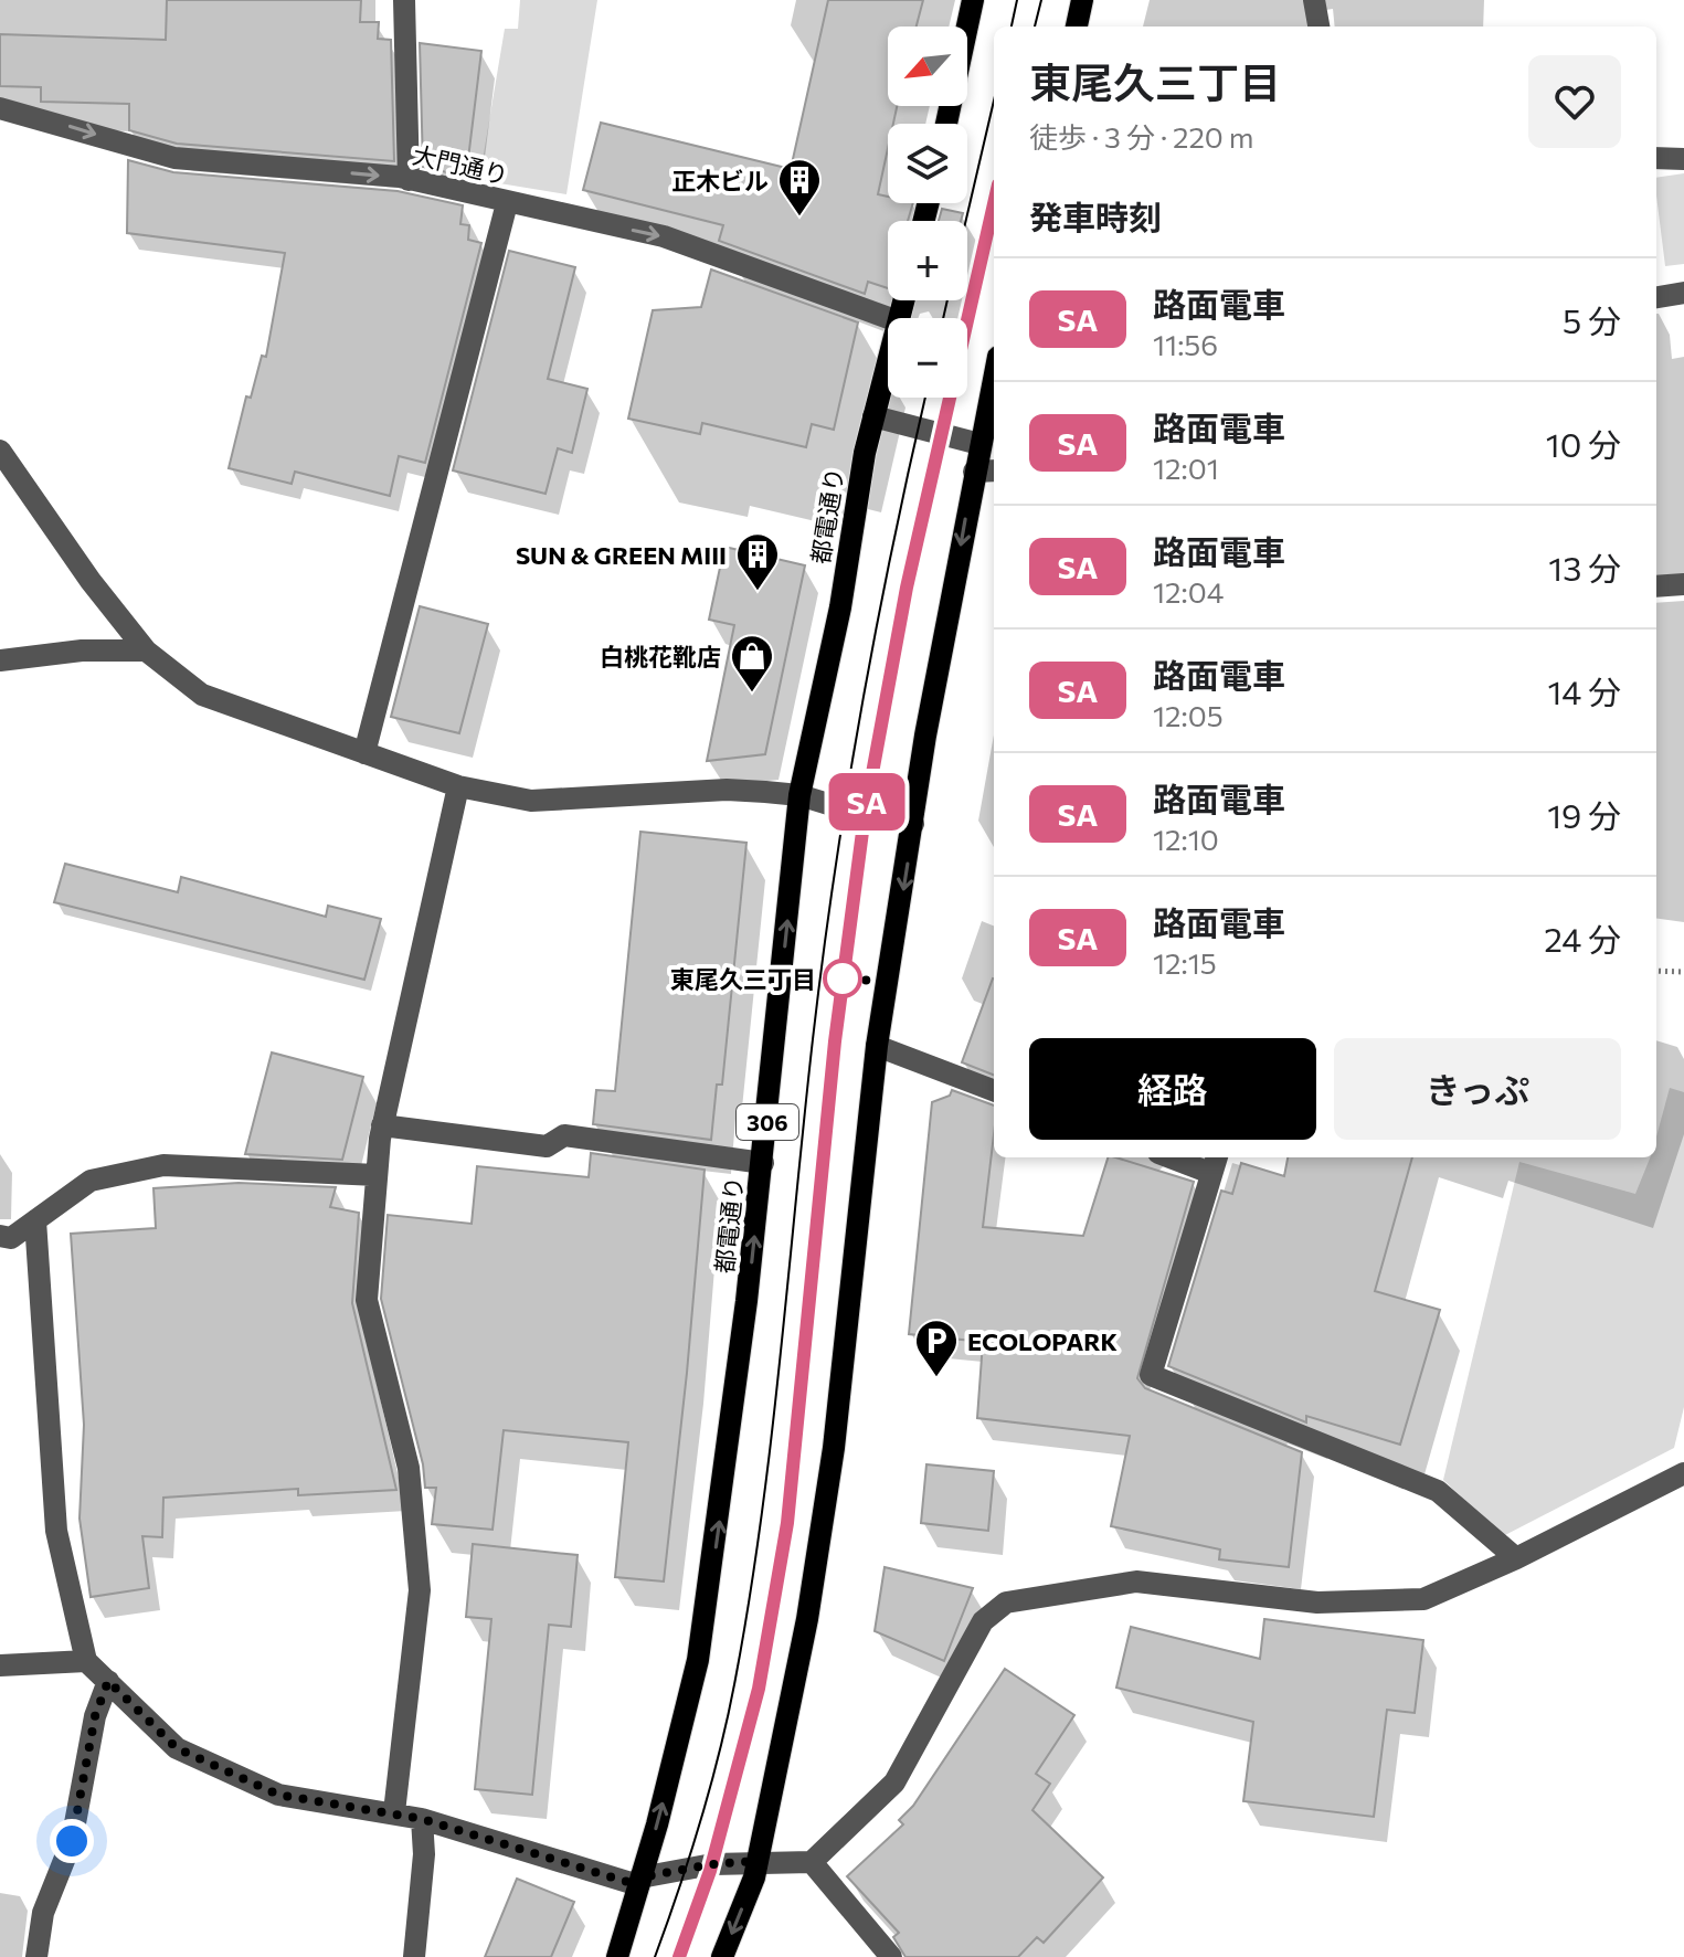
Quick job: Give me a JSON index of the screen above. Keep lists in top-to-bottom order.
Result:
{
  "streets": {
    "main road": ["都電通り", "306"],
    "street": ["大門通り"]
  },
  "one_way": ["大門通り"],
  "places": {
    "building": ["正木ビル", "SUN & GREEN MIII"],
    "shop": ["白桃花靴店"],
    "other": ["東尾久三丁目"],
    "parking": ["ECOLOPARK"]
  },
  "lines": ["tram line SA"],
  "north": "bottom left",
  "page": {
    "on_map": "SA",
    "map_buttons": ["+", "−"],
    "heading": [
      ["東尾久三丁目", "徒歩 · 3 分 · 220 m"],
      "発車時刻"
    ],
    "list": [
      {
        "mark": "SA",
        "name": "路面電車",
        "note": "11:56",
        "value": "5 分"
      },
      {
        "mark": "SA",
        "name": "路面電車",
        "note": "12:01",
        "value": "10 分"
      },
      {
        "mark": "SA",
        "name": "路面電車",
        "note": "12:04",
        "value": "13 分"
      },
      {
        "mark": "SA",
        "name": "路面電車",
        "note": "12:05",
        "value": "14 分"
      },
      {
        "mark": "SA",
        "name": "路面電車",
        "note": "12:10",
        "value": "19 分"
      },
      {
        "mark": "SA",
        "name": "路面電車",
        "note": "12:15",
        "value": "24 分"
      }
    ],
    "buttons": ["経路", "きっぷ"]
  }
}
